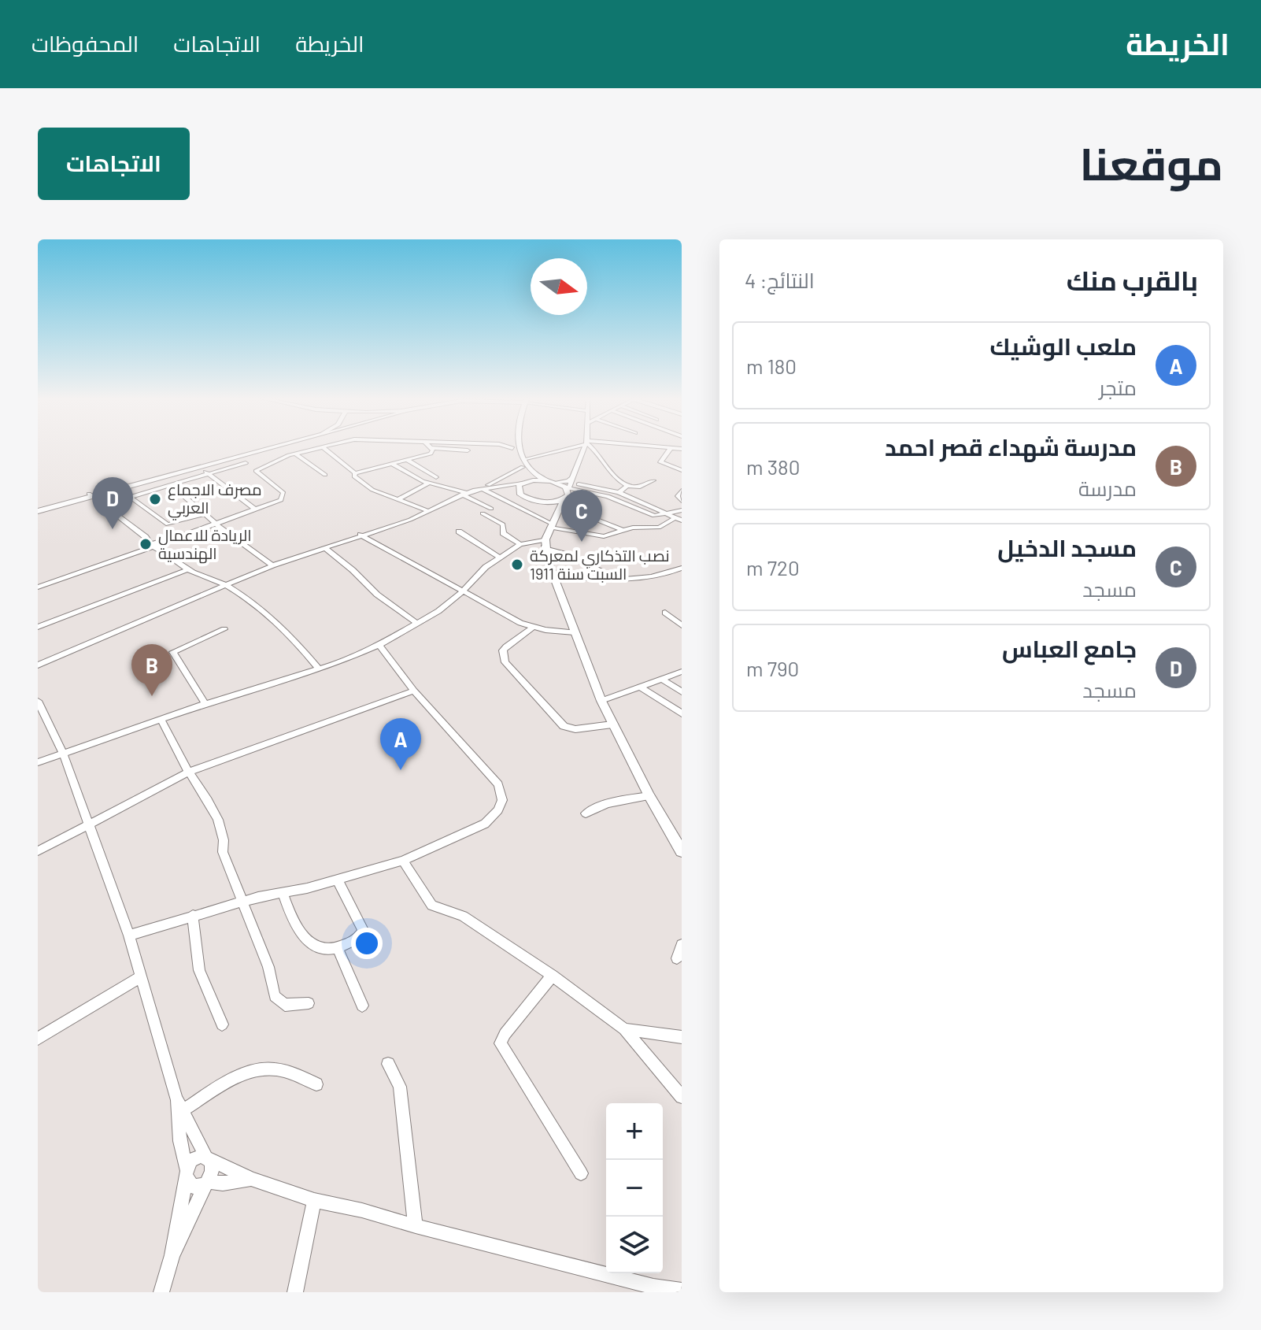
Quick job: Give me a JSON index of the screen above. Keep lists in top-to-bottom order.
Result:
{
  "places": ["مصرف الاجماع العربي", "الريادة للاعمال الهندسية", "نصب التذكاري لمعركة السبت سنة 1911"],
  "north": "right",
  "page": {
    "header": "الخريطة",
    "nav": ["الخريطة", "الاتجاهات", "المحفوظات"],
    "title": "موقعنا",
    "buttons": "الاتجاهات",
    "heading": ["بالقرب منك", "النتائج: 4"],
    "list": [
      {
        "mark": "A",
        "name": "ملعب الوشيك",
        "note": "متجر",
        "value": "180 m"
      },
      {
        "mark": "B",
        "name": "مدرسة شهداء قصر احمد",
        "note": "مدرسة",
        "value": "380 m"
      },
      {
        "mark": "C",
        "name": "مسجد الدخيل",
        "note": "مسجد",
        "value": "720 m"
      },
      {
        "mark": "D",
        "name": "جامع العباس",
        "note": "مسجد",
        "value": "790 m"
      }
    ],
    "pins": [
      "D",
      "C",
      "B",
      "A"
    ],
    "map_buttons": ["+", "−"]
  }
}
